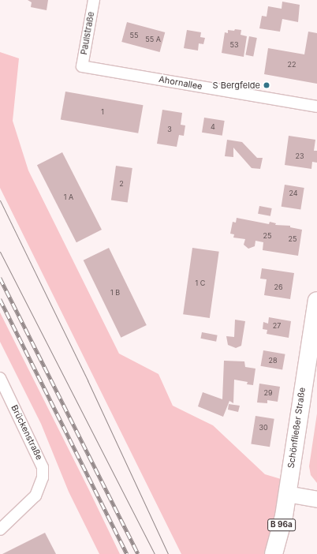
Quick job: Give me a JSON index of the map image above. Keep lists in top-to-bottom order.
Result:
{
  "streets": {
    "main road": ["Schönfließer Straße", "B 96a"],
    "street": ["Paulstraße", "Ahornallee", "Brückenstraße"]
  },
  "crossings": [
    ["Paulstraße", "Ahornallee"]
  ],
  "places": ["S Bergfelde"],
  "house_numbers": [
    "55",
    "55 A",
    "53",
    "22",
    "1",
    "4",
    "3",
    "23",
    "2",
    "24",
    "1 A",
    "25",
    "25",
    "1 C",
    "26",
    "1 B",
    "27",
    "28",
    "29",
    "30"
  ]
}
